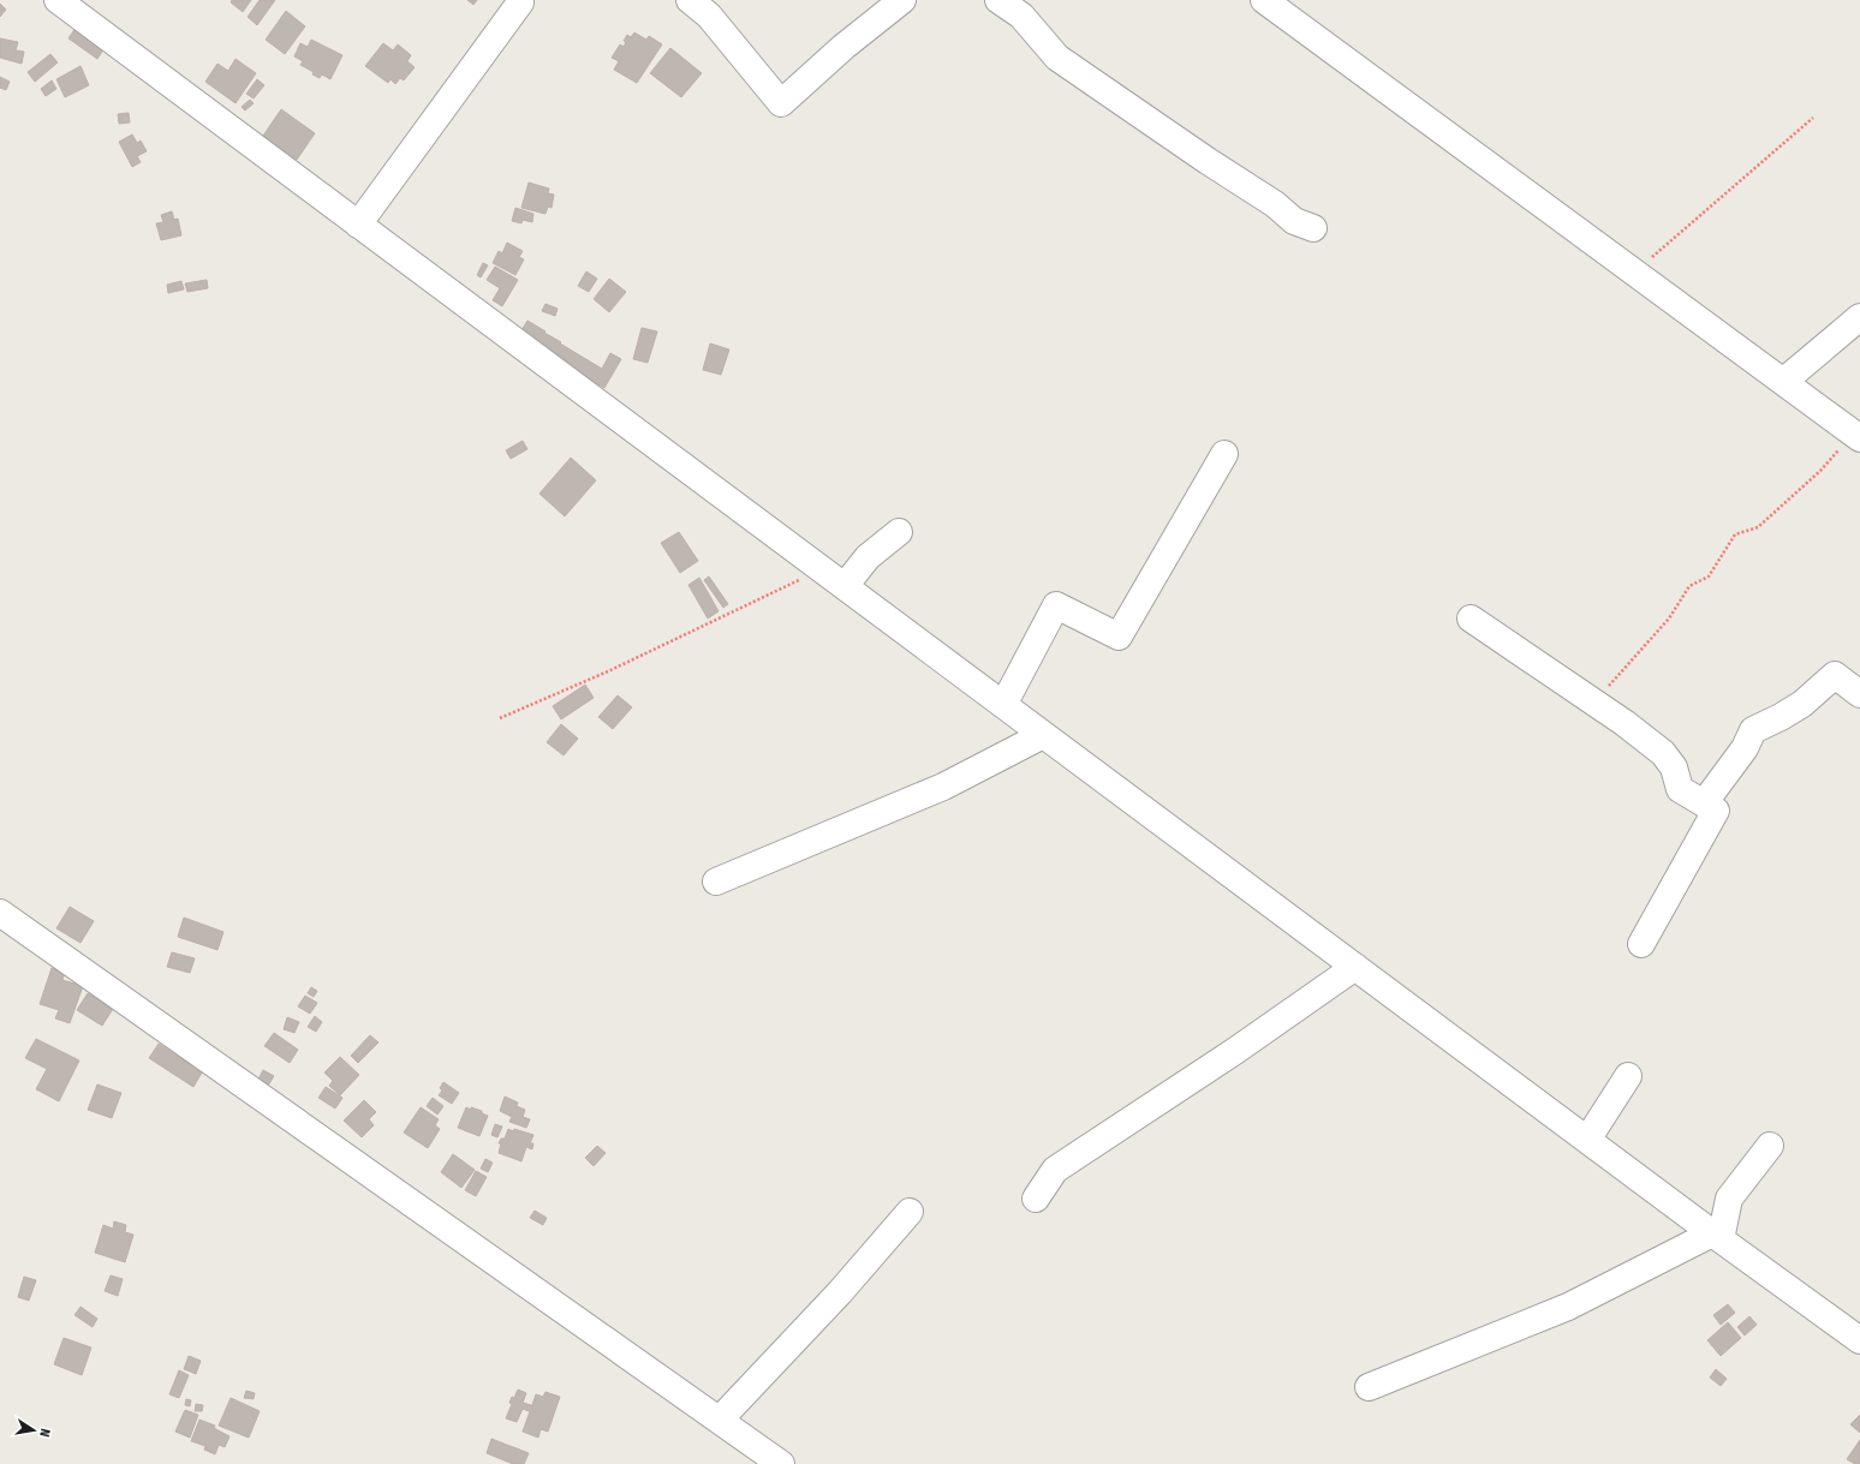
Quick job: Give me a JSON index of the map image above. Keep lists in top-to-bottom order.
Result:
{
  "north": "right"
}
